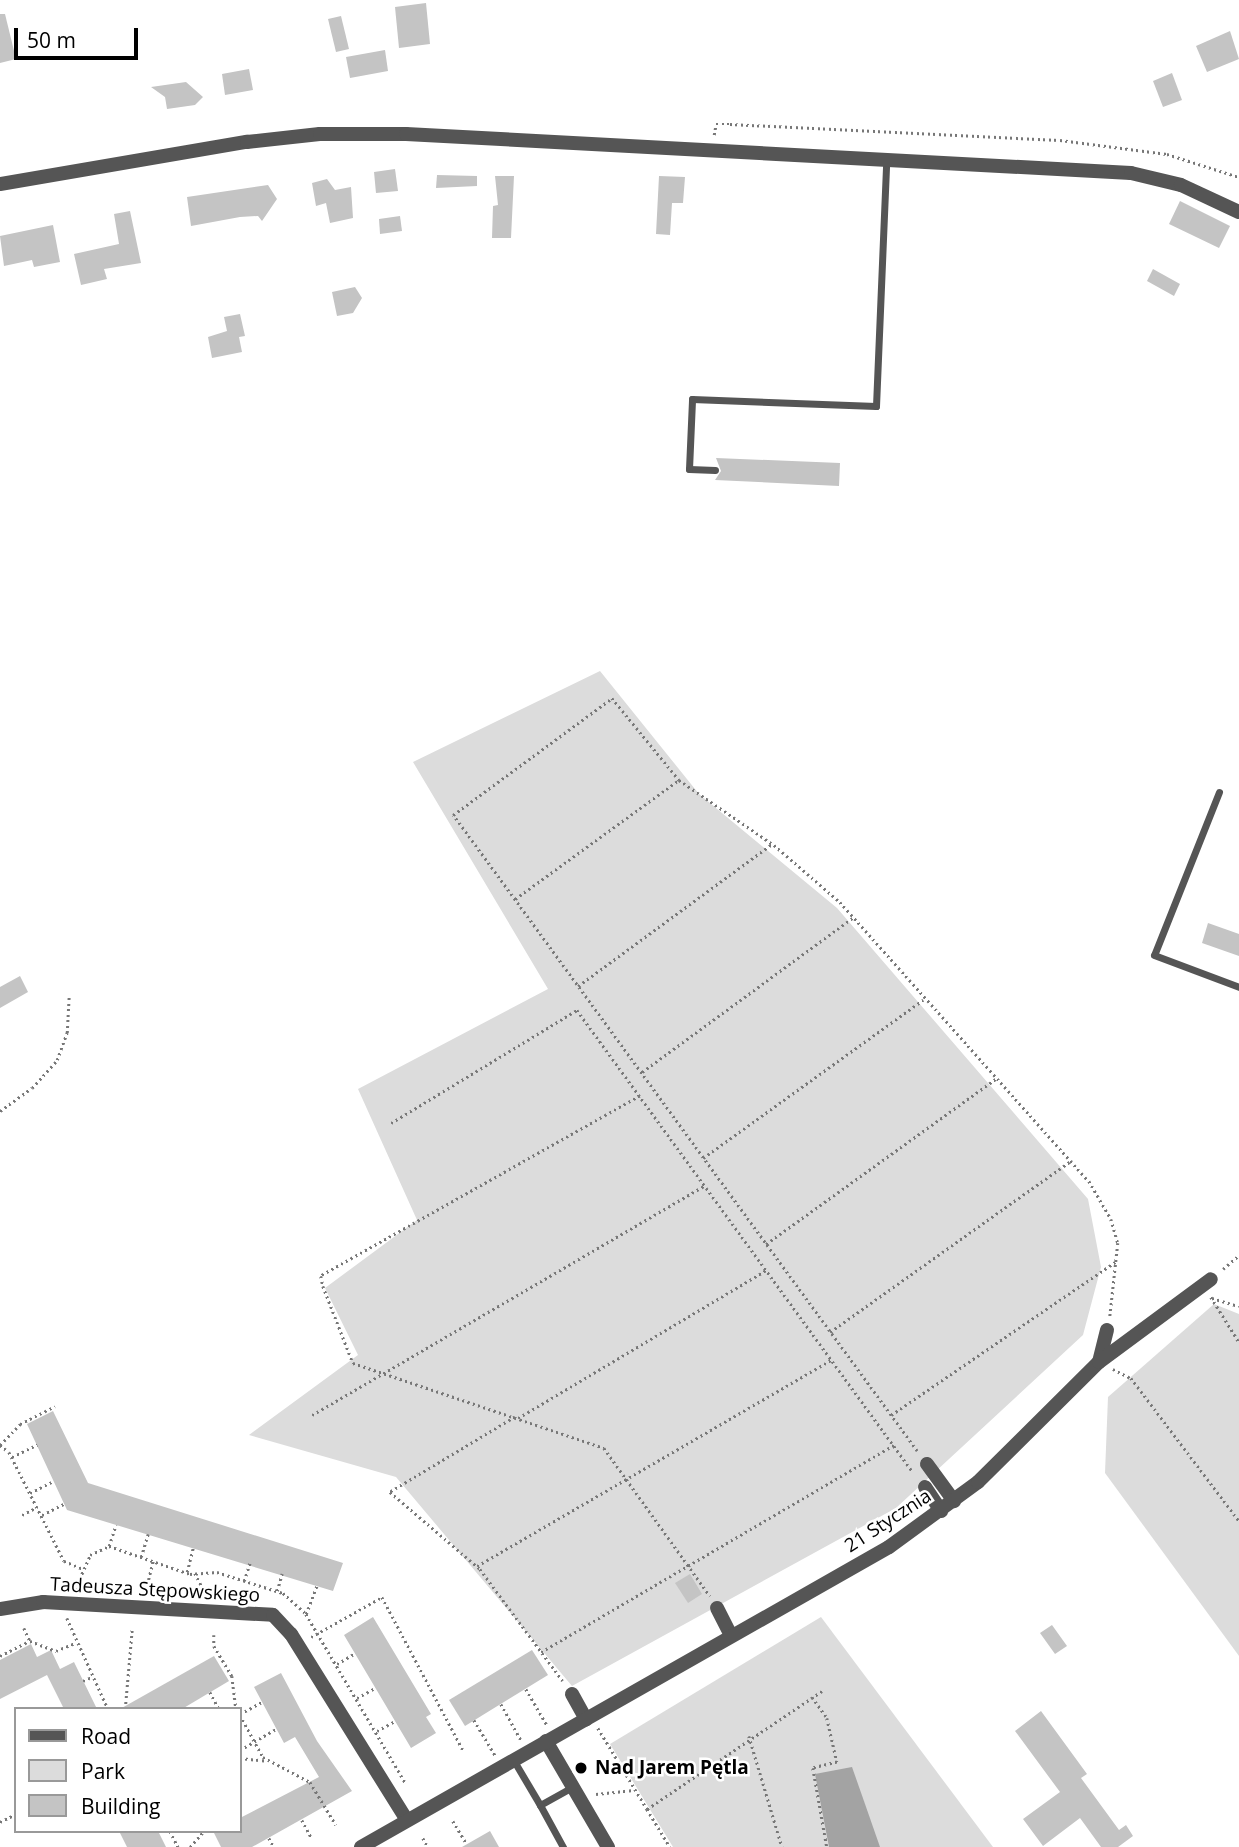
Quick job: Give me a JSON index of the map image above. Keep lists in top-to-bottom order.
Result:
{
  "streets": {
    "street": ["21 Stycznia", "Tadeusza Stępowskiego"]
  },
  "crossings": [
    ["21 Stycznia", "Tadeusza Stępowskiego"]
  ],
  "places": ["Nad Jarem Pętla"],
  "legend": ["Road", "Park", "Building"],
  "scale_bar": "50 m"
}
